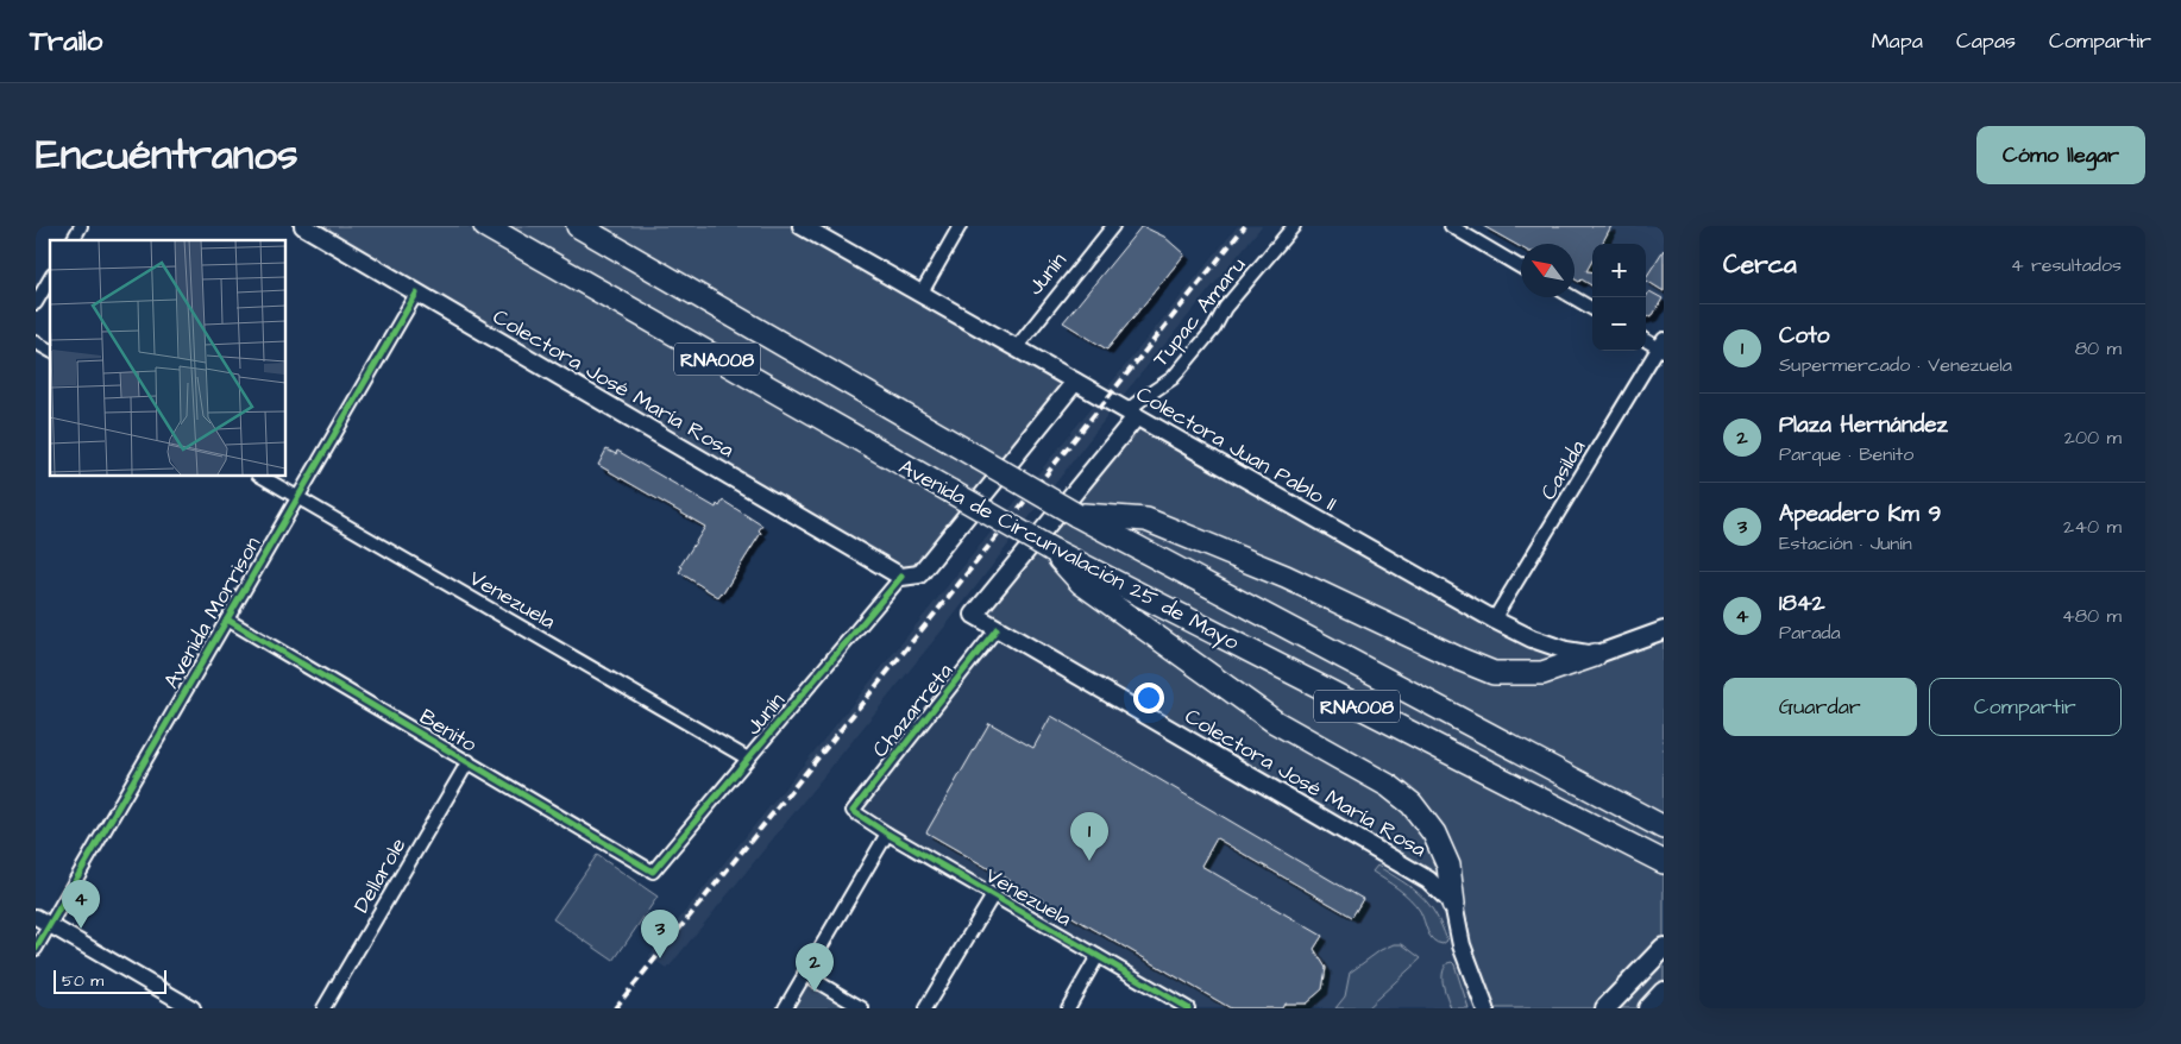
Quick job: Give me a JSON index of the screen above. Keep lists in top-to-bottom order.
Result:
{
  "streets": {
    "highway": ["RNA008", "Avenida de Circunvalación 25 de Mayo"],
    "main road": ["Junín", "Colectora José María Rosa", "Colectora Juan Pablo II"],
    "street": [
      "Tupac Amaru",
      "Casilda",
      "Venezuela",
      "Avenida Morrison",
      "Chazarreta",
      "Benito",
      "Dellarole"
    ]
  },
  "crossings": [
    ["Junín", "Colectora José María Rosa"],
    ["Junín", "Colectora Juan Pablo II"],
    ["Junín", "Venezuela"],
    ["Junín", "Benito"],
    ["Tupac Amaru", "Colectora José María Rosa"],
    ["Tupac Amaru", "Colectora Juan Pablo II"],
    ["Colectora José María Rosa", "Colectora Juan Pablo II"],
    ["Colectora José María Rosa", "Avenida Morrison"],
    ["Colectora José María Rosa", "Chazarreta"],
    ["Colectora Juan Pablo II", "Casilda"],
    ["Venezuela", "Avenida Morrison"],
    ["Venezuela", "Chazarreta"],
    ["Avenida Morrison", "Benito"],
    ["Benito", "Dellarole"]
  ],
  "scale_bar": "50 m",
  "north": "top left",
  "page": {
    "header": "Trailo",
    "nav": ["Mapa", "Capas", "Compartir"],
    "title": "Encuéntranos",
    "buttons": [
      "Cómo llegar",
      ["Guardar", "Compartir"]
    ],
    "heading": ["Cerca", "4 resultados"],
    "map_buttons": ["+", "−"],
    "list": [
      {
        "mark": "1",
        "name": "Coto",
        "note": "Supermercado · Venezuela",
        "value": "80 m"
      },
      {
        "mark": "2",
        "name": "Plaza Hernández",
        "note": "Parque · Benito",
        "value": "200 m"
      },
      {
        "mark": "3",
        "name": "Apeadero Km 9",
        "note": "Estación · Junín",
        "value": "240 m"
      },
      {
        "mark": "4",
        "name": "1842",
        "note": "Parada",
        "value": "480 m"
      }
    ],
    "pins": [
      "1",
      "4",
      "3",
      "2"
    ],
    "scale": "50 m"
  }
}
